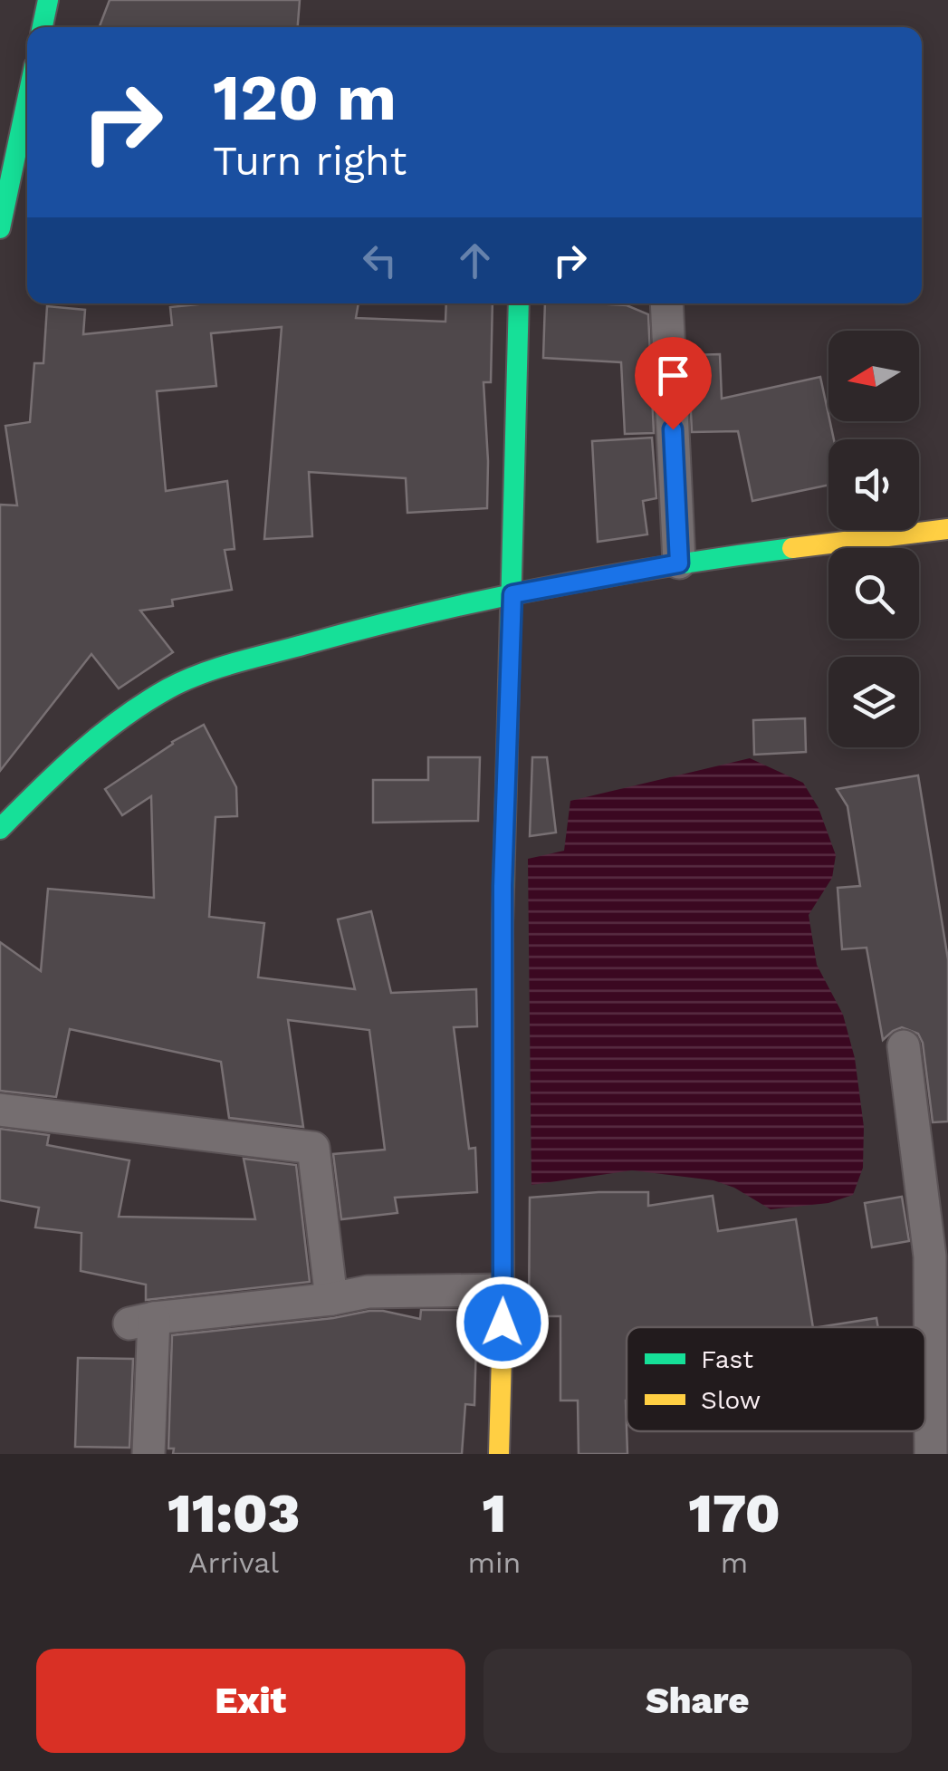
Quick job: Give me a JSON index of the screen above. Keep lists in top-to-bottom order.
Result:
{
  "legend": ["Fast", "Slow"],
  "north": "left",
  "page": {
    "turn": ["120 m", "Turn right"],
    "eta": [
      "11:03",
      "Arrival",
      "1",
      "min",
      "170",
      "m"
    ],
    "buttons": ["Exit", "Share"]
  }
}
